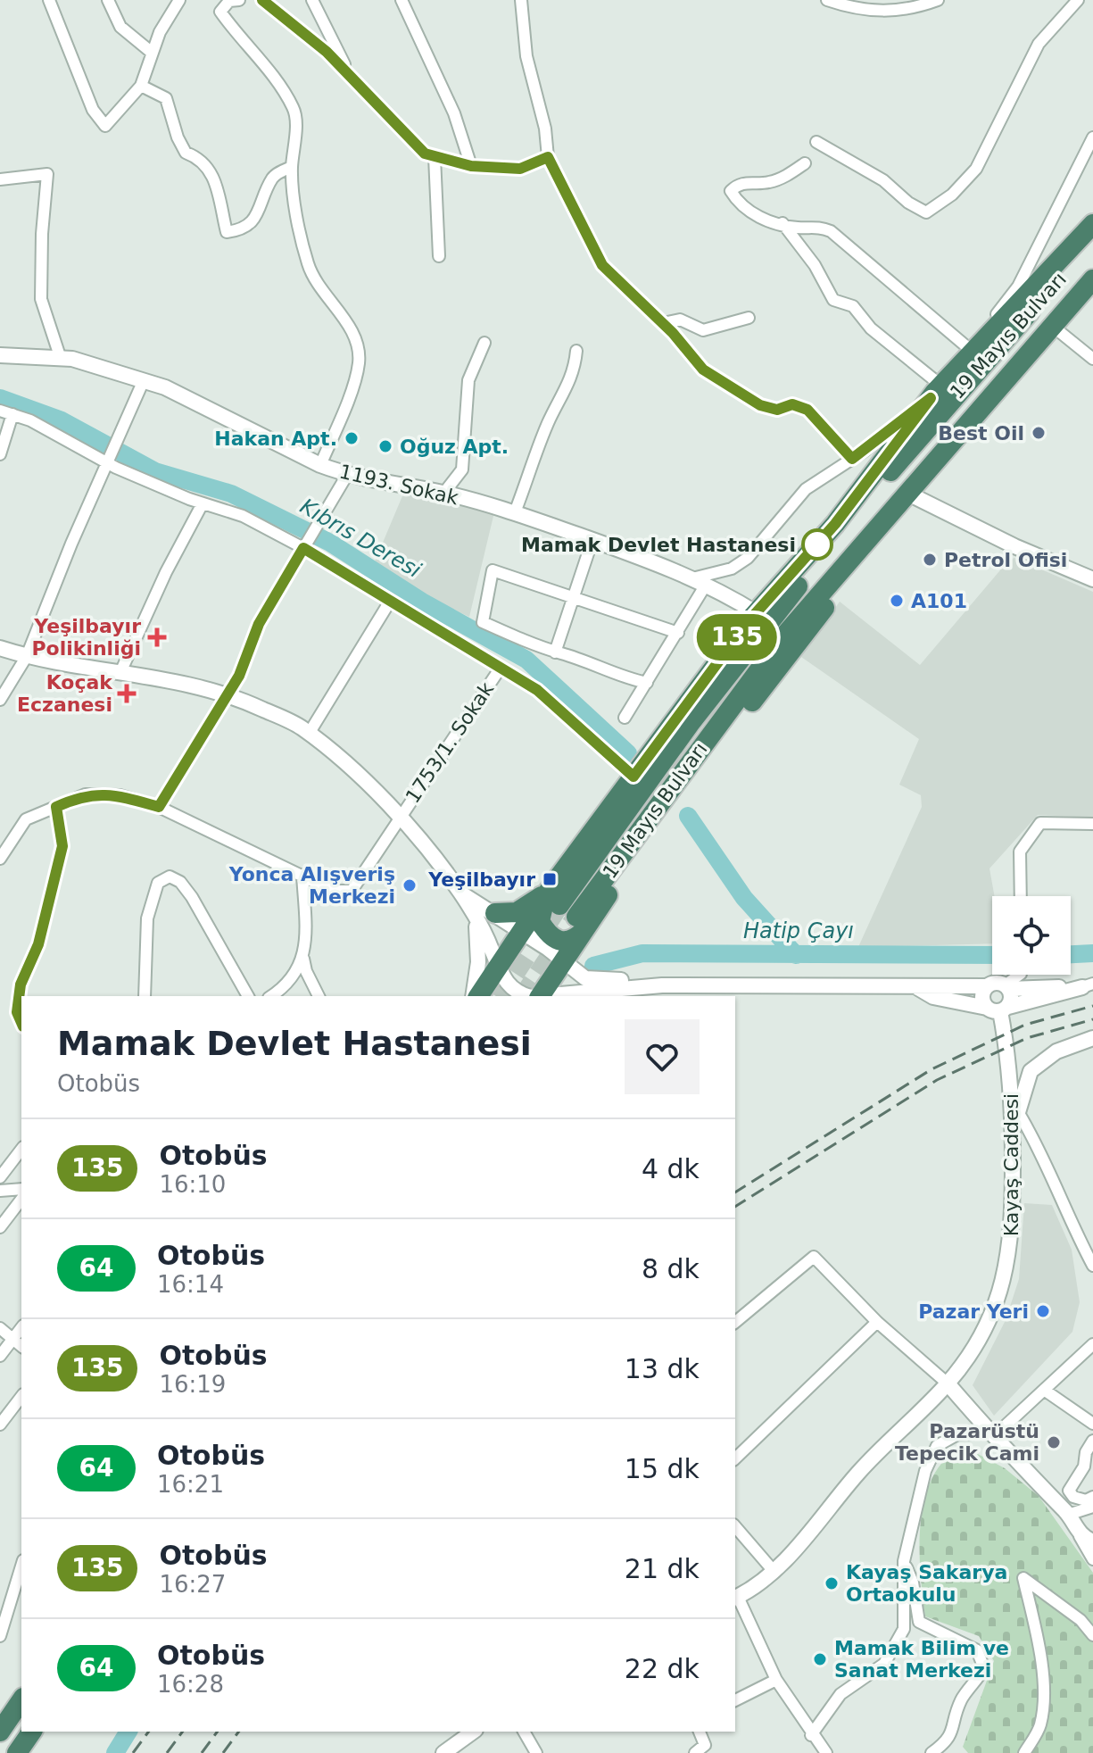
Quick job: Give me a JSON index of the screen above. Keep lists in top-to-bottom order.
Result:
{
  "streets": {
    "highway": ["19 Mayıs Bulvarı"],
    "street": ["1193. Sokak", "1753/1. Sokak", "Kayaş Caddesi"]
  },
  "water": ["Kıbrıs Deresi", "Hatip Çayı"],
  "places": {
    "other": [
      "Best Oil",
      "Hakan Apt.",
      "Oğuz Apt.",
      "Mamak Devlet Hastanesi",
      "Petrol Ofisi",
      "A101",
      "Yonca Alışveriş Merkezi",
      "Pazar Yeri",
      "Pazarüstü Tepecik Cami",
      "Kayaş Sakarya Ortaokulu",
      "Mamak Bilim ve Sanat Merkezi"
    ],
    "health": ["Yeşilbayır Polikinliği", "Koçak Eczanesi"],
    "transit": ["Yeşilbayır"]
  },
  "lines": ["bus line 135"],
  "page": {
    "on_map": "135",
    "heading": ["Mamak Devlet Hastanesi", "Otobüs"],
    "list": [
      {
        "mark": "135",
        "name": "Otobüs",
        "note": "16:10",
        "value": "4 dk"
      },
      {
        "mark": "64",
        "name": "Otobüs",
        "note": "16:14",
        "value": "8 dk"
      },
      {
        "mark": "135",
        "name": "Otobüs",
        "note": "16:19",
        "value": "13 dk"
      },
      {
        "mark": "64",
        "name": "Otobüs",
        "note": "16:21",
        "value": "15 dk"
      },
      {
        "mark": "135",
        "name": "Otobüs",
        "note": "16:27",
        "value": "21 dk"
      },
      {
        "mark": "64",
        "name": "Otobüs",
        "note": "16:28",
        "value": "22 dk"
      }
    ]
  }
}
